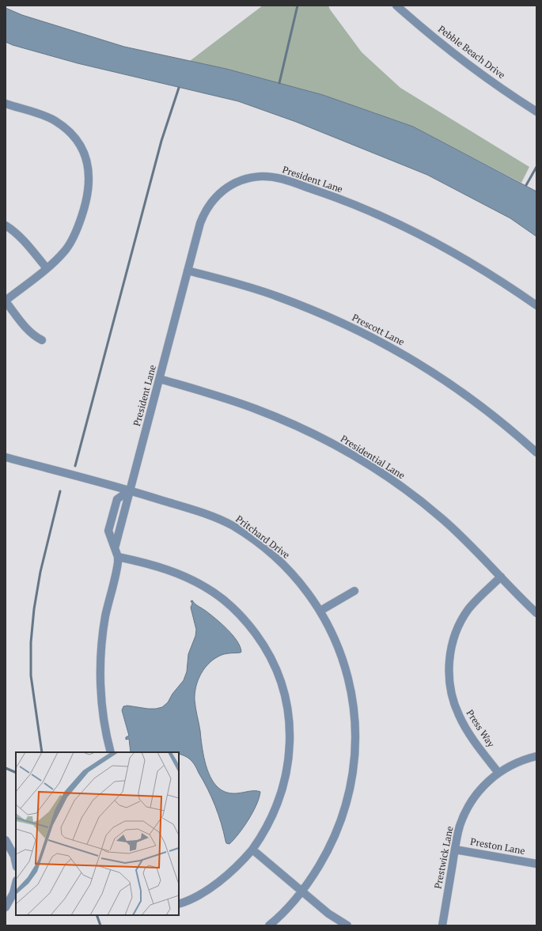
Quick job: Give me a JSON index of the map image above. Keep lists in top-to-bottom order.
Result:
{
  "streets": {
    "street": [
      "Pebble Beach Drive",
      "President Lane",
      "Prescott Lane",
      "Presidential Lane",
      "Pritchard Drive",
      "Press Way",
      "Preston Lane",
      "Prestwick Lane"
    ]
  },
  "crossings": [
    ["President Lane", "Prescott Lane"],
    ["President Lane", "Presidential Lane"],
    ["President Lane", "Pritchard Drive"],
    ["Presidential Lane", "Press Way"],
    ["Press Way", "Prestwick Lane"],
    ["Preston Lane", "Prestwick Lane"]
  ]
}
